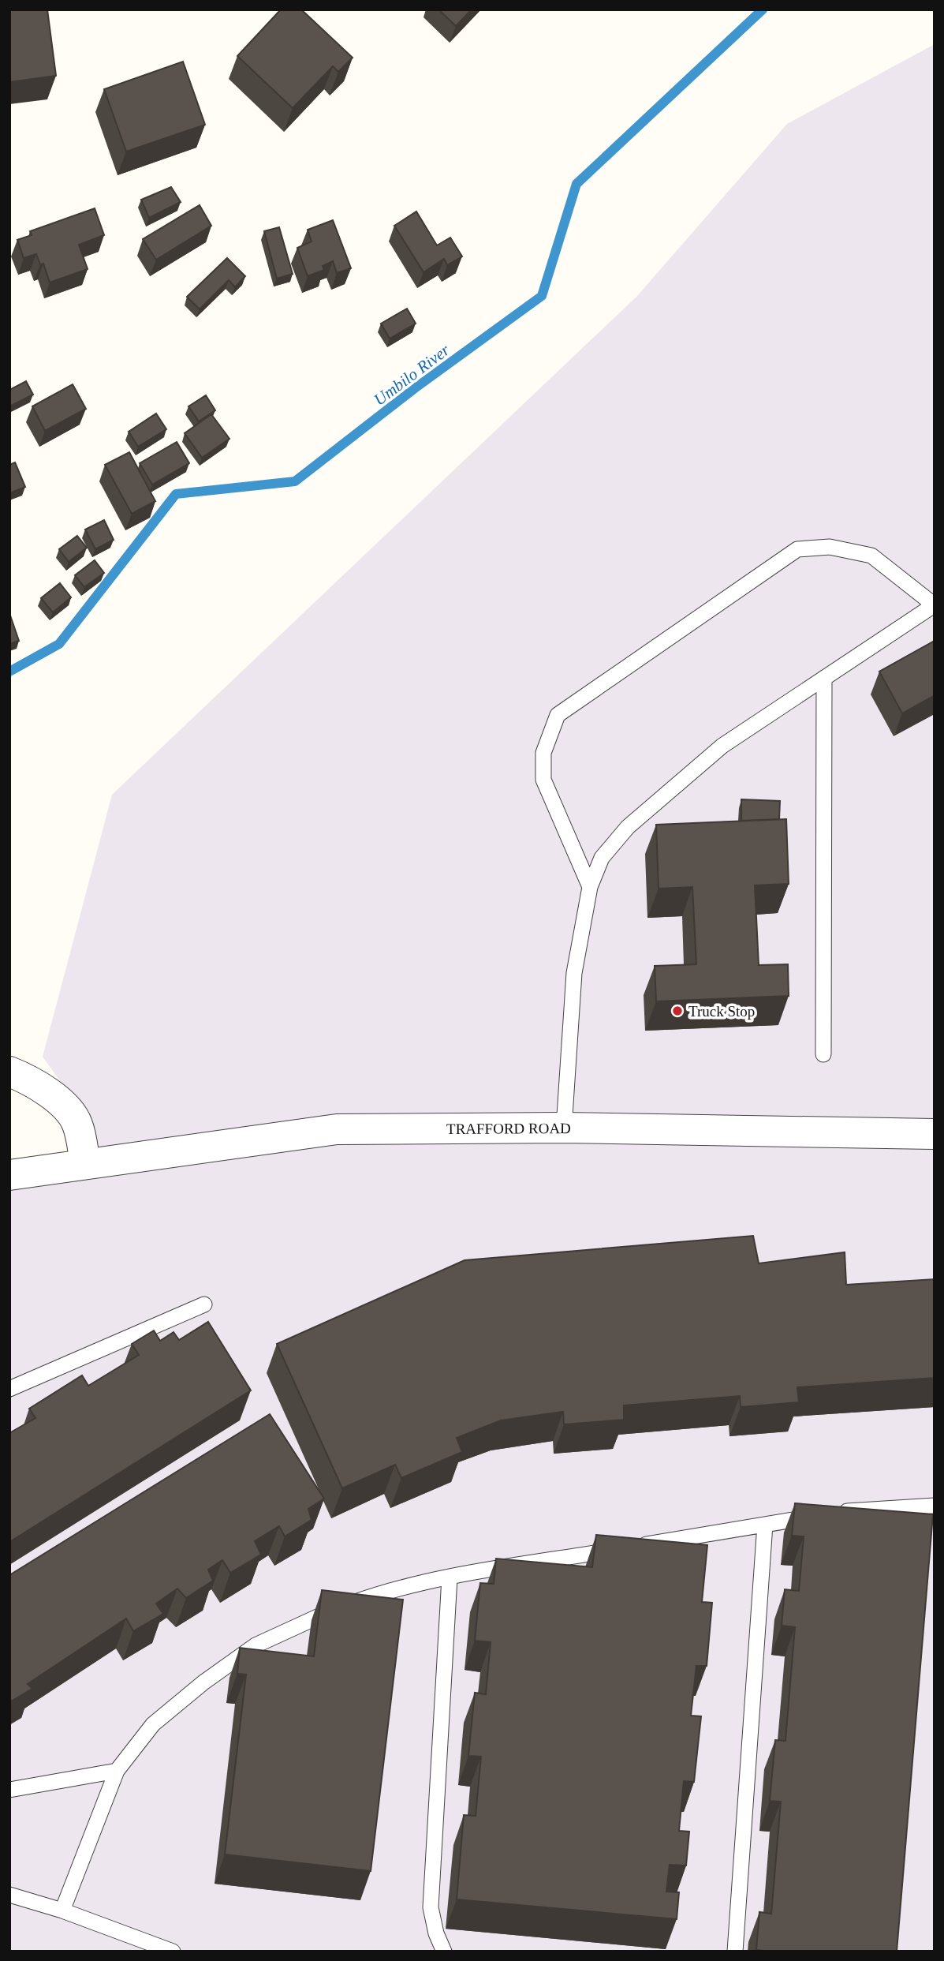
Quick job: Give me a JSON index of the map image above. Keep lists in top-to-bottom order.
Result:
{
  "streets": {
    "street": ["TRAFFORD ROAD"]
  },
  "water": ["Umbilo River"],
  "places": ["Truck Stop"]
}
